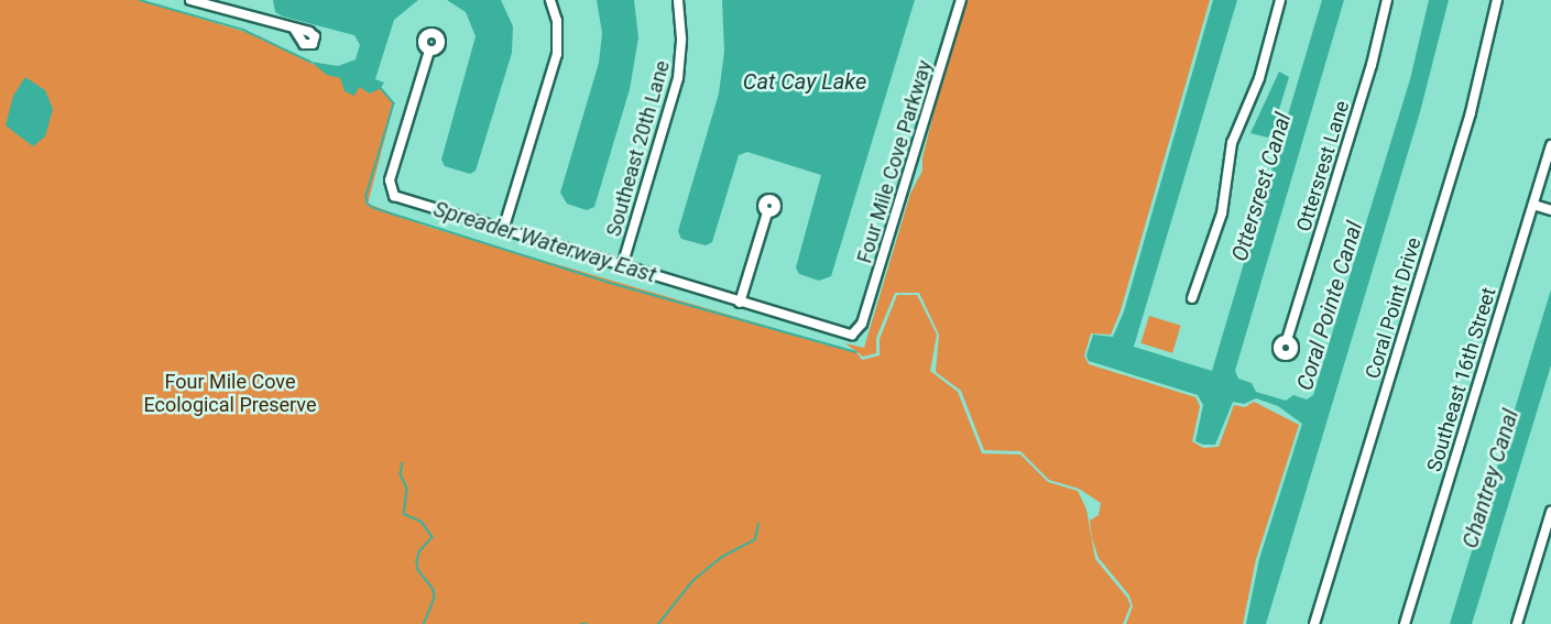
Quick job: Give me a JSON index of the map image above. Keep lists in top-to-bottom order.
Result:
{
  "streets": {
    "street": [
      "Southeast 20th Lane",
      "Four Mile Cove Parkway",
      "Ottersrest Lane",
      "Coral Point Drive",
      "Southeast 16th Street"
    ]
  },
  "water": [
    "Cat Cay Lake",
    "Ottersrest Canal",
    "Spreader Waterway East",
    "Coral Pointe Canal",
    "Chantrey Canal"
  ],
  "parks": ["Four Mile Cove Ecological Preserve"]
}
